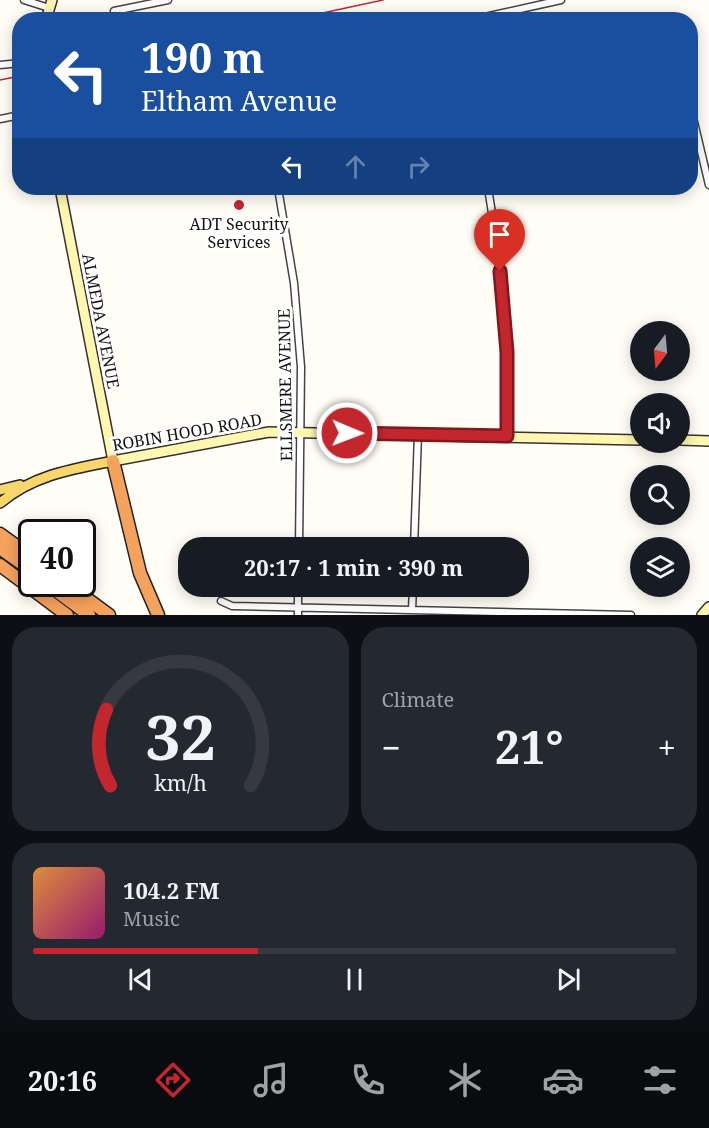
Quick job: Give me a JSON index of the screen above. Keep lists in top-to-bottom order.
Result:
{
  "streets": {
    "main road": ["ROBIN HOOD ROAD"],
    "street": ["ALMEDA AVENUE", "ELLSMERE AVENUE"]
  },
  "crossings": [
    ["ALMEDA AVENUE", "ROBIN HOOD ROAD"],
    ["ELLSMERE AVENUE", "ROBIN HOOD ROAD"]
  ],
  "places": ["ADT Security Services"],
  "north": "bottom",
  "page": {
    "turn": ["190 m", "Eltham Avenue"],
    "limit": "40",
    "trip": "20:17 · 1 min · 390 m",
    "tile": "Climate",
    "heat": ["−", "21°", "+"],
    "song": ["104.2 FM", "Music"],
    "tabs": "20:16",
    "gauge": ["32", "km/h"]
  }
}
